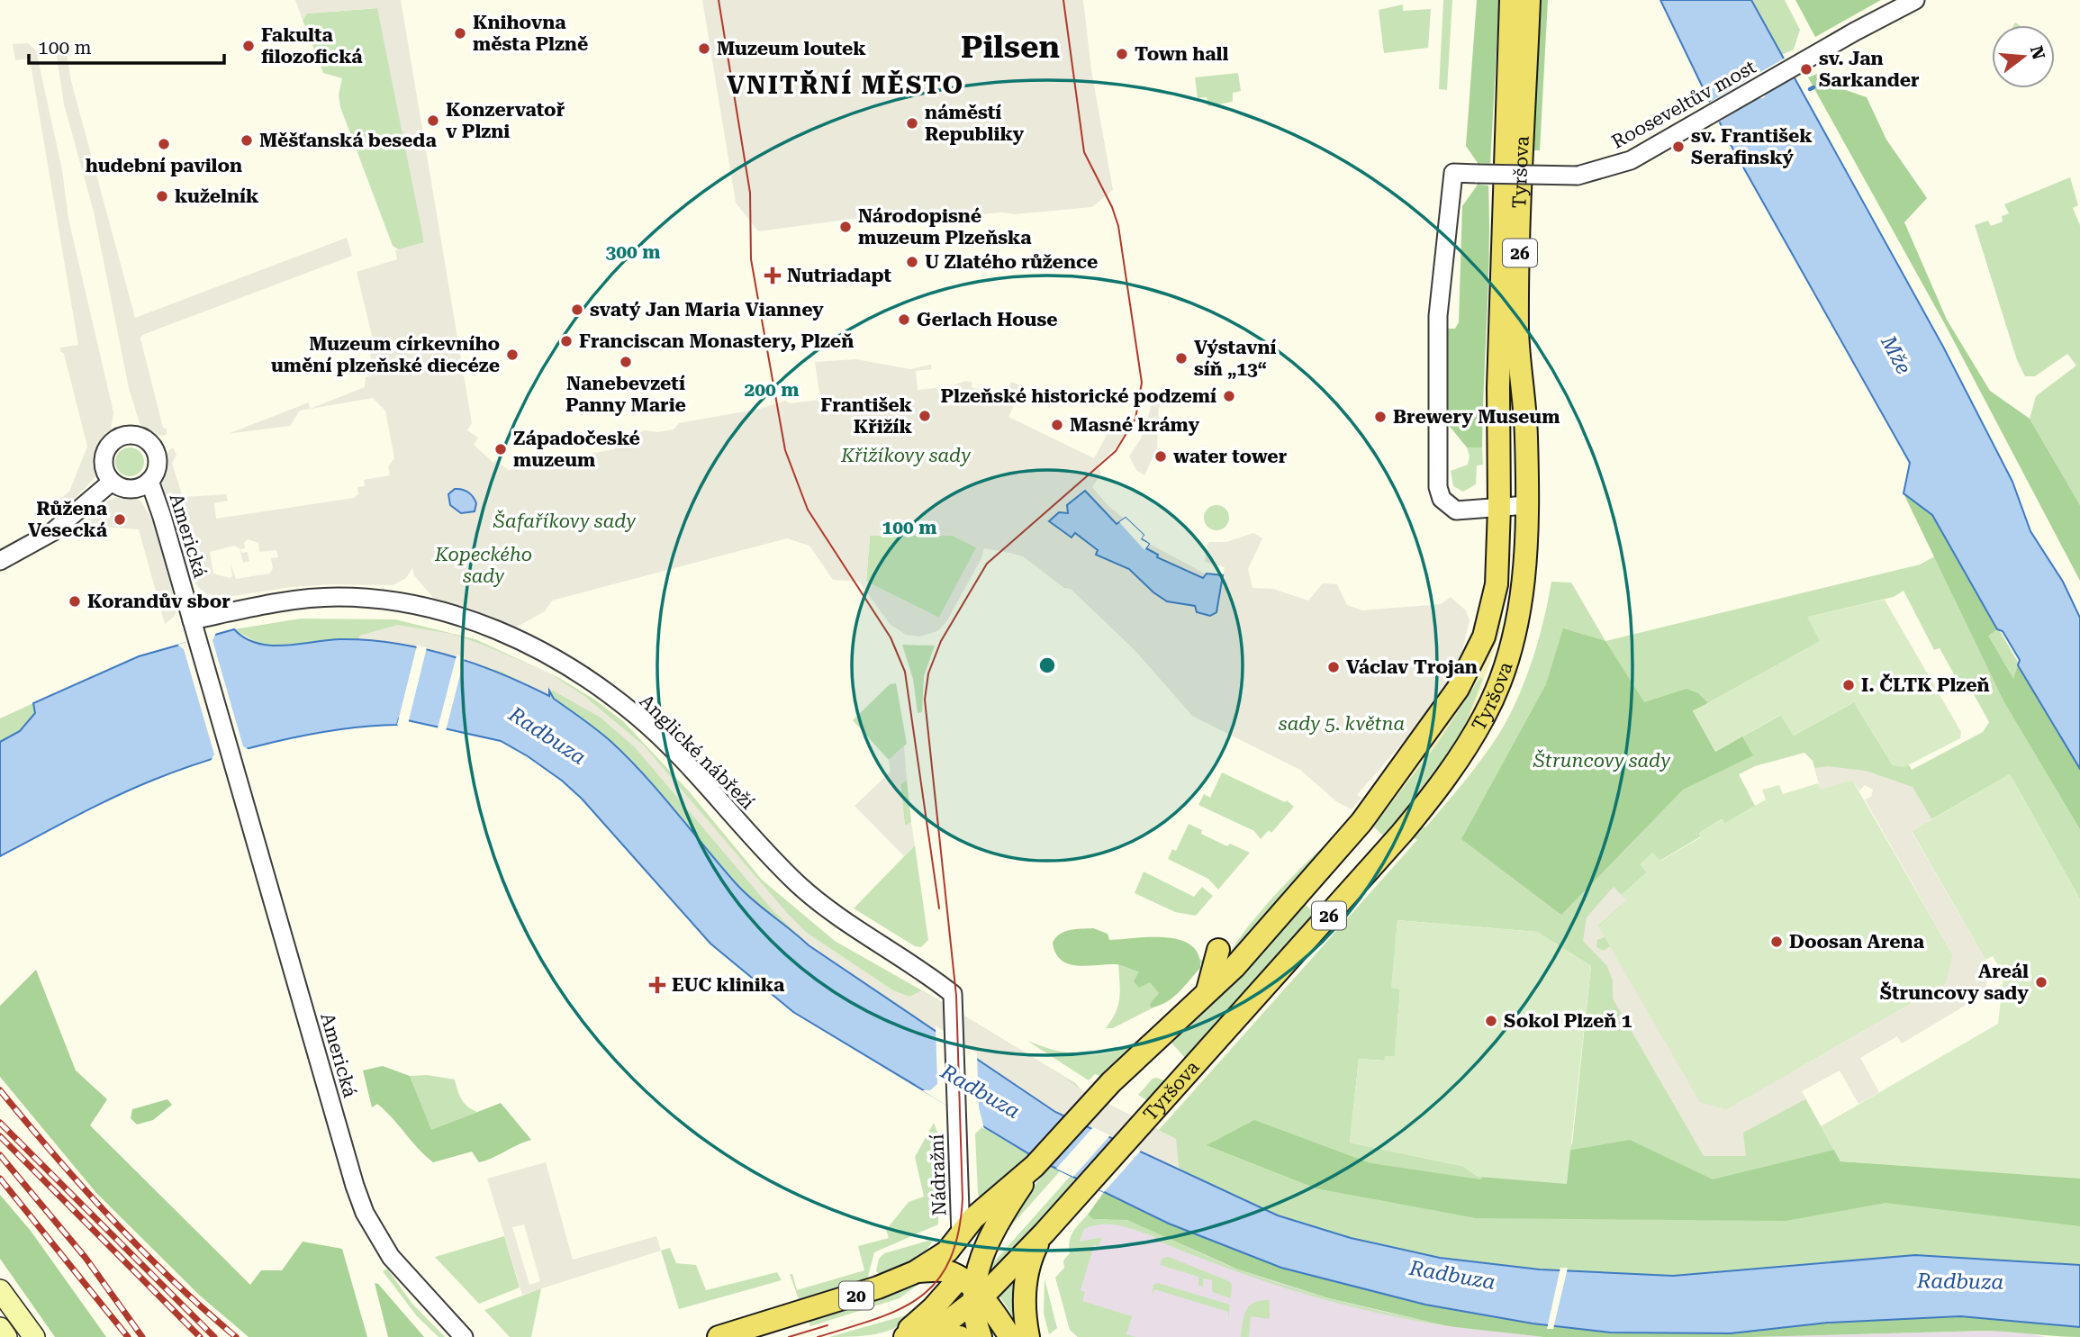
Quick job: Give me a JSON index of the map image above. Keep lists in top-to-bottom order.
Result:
{
  "streets": {
    "main road": ["Tyršova", "26", "20"],
    "street": [
      "Rooseveltův most",
      "Americká",
      "Anglické nábřeží",
      "Nádražní"
    ]
  },
  "crossings": [
    ["Rooseveltův most", "Tyršova"],
    ["Tyršova", "Nádražní"],
    ["Tyršova", "20"],
    ["Americká", "Anglické nábřeží"],
    ["Anglické nábřeží", "Nádražní"]
  ],
  "districts": ["Pilsen", "VNITŘNÍ MĚSTO"],
  "water": ["Mže", "Radbuza"],
  "parks": [
    "Křižíkovy sady",
    "Šafaříkovy sady",
    "Kopeckého sady",
    "sady 5. května",
    "Štruncovy sady"
  ],
  "places": {
    "other": [
      "Knihovna města Plzně",
      "Fakulta filozofická",
      "Muzeum loutek",
      "Town hall",
      "sv. Jan Sarkander",
      "Konzervatoř v Plzni",
      "náměstí Republiky",
      "Měšťanská beseda",
      "hudební pavilon",
      "sv. František Serafinský",
      "kuželník",
      "Národopisné muzeum Plzeňska",
      "U Zlatého růžence",
      "svatý Jan Maria Vianney",
      "Gerlach House",
      "Franciscan Monastery, Plzeň",
      "Muzeum církevního umění plzeňské diecéze",
      "Výstavní síň „13“",
      "Nanebevzetí Panny Marie",
      "Plzeňské historické podzemí",
      "František Křižík",
      "Brewery Museum",
      "Masné krámy",
      "Západočeské muzeum",
      "water tower",
      "Růžena Vesecká",
      "Korandův sbor",
      "Václav Trojan",
      "I. ČLTK Plzeň",
      "Doosan Arena",
      "Areál Štruncovy sady",
      "Sokol Plzeň 1"
    ],
    "health": ["Nutriadapt", "EUC klinika"]
  },
  "scale_bar": "100 m",
  "north": "right",
  "rings": ["300 m", "200 m", "100 m"]
}
